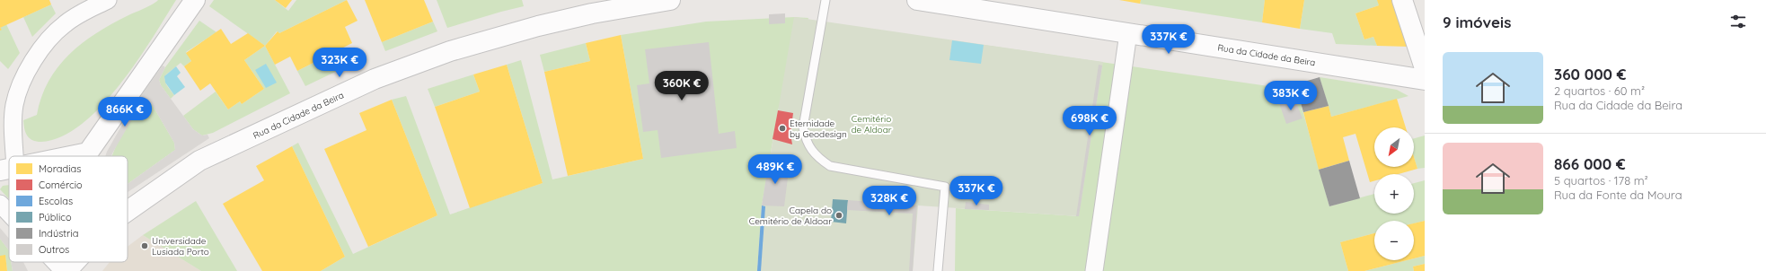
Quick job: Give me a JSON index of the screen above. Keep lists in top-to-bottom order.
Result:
{
  "streets": {
    "street": ["Rua da Cidade da Beira"]
  },
  "parks": ["Cemitério de Aldoar"],
  "places": ["Eternidade by Geodesign", "Capela do Cemitério de Aldoar", "Universidade Lusiada Porto"],
  "legend": [
    "Moradias",
    "Comércio",
    "Escolas",
    "Público",
    "Indústria",
    "Outros"
  ],
  "north": "bottom left",
  "page": {
    "heading": "9 imóveis",
    "price": [
      "337K €",
      "323K €",
      "360K €",
      "383K €",
      "866K €",
      "698K €",
      "489K €",
      "337K €",
      "328K €"
    ],
    "list": [
      {
        "name": "360 000 €",
        "note": "2 quartos · 60 m² · Rua da Cidade da Beira"
      },
      {
        "name": "866 000 €",
        "note": "5 quartos · 178 m² · Rua da Fonte da Moura"
      }
    ],
    "map_buttons": ["+", "−"]
  }
}
